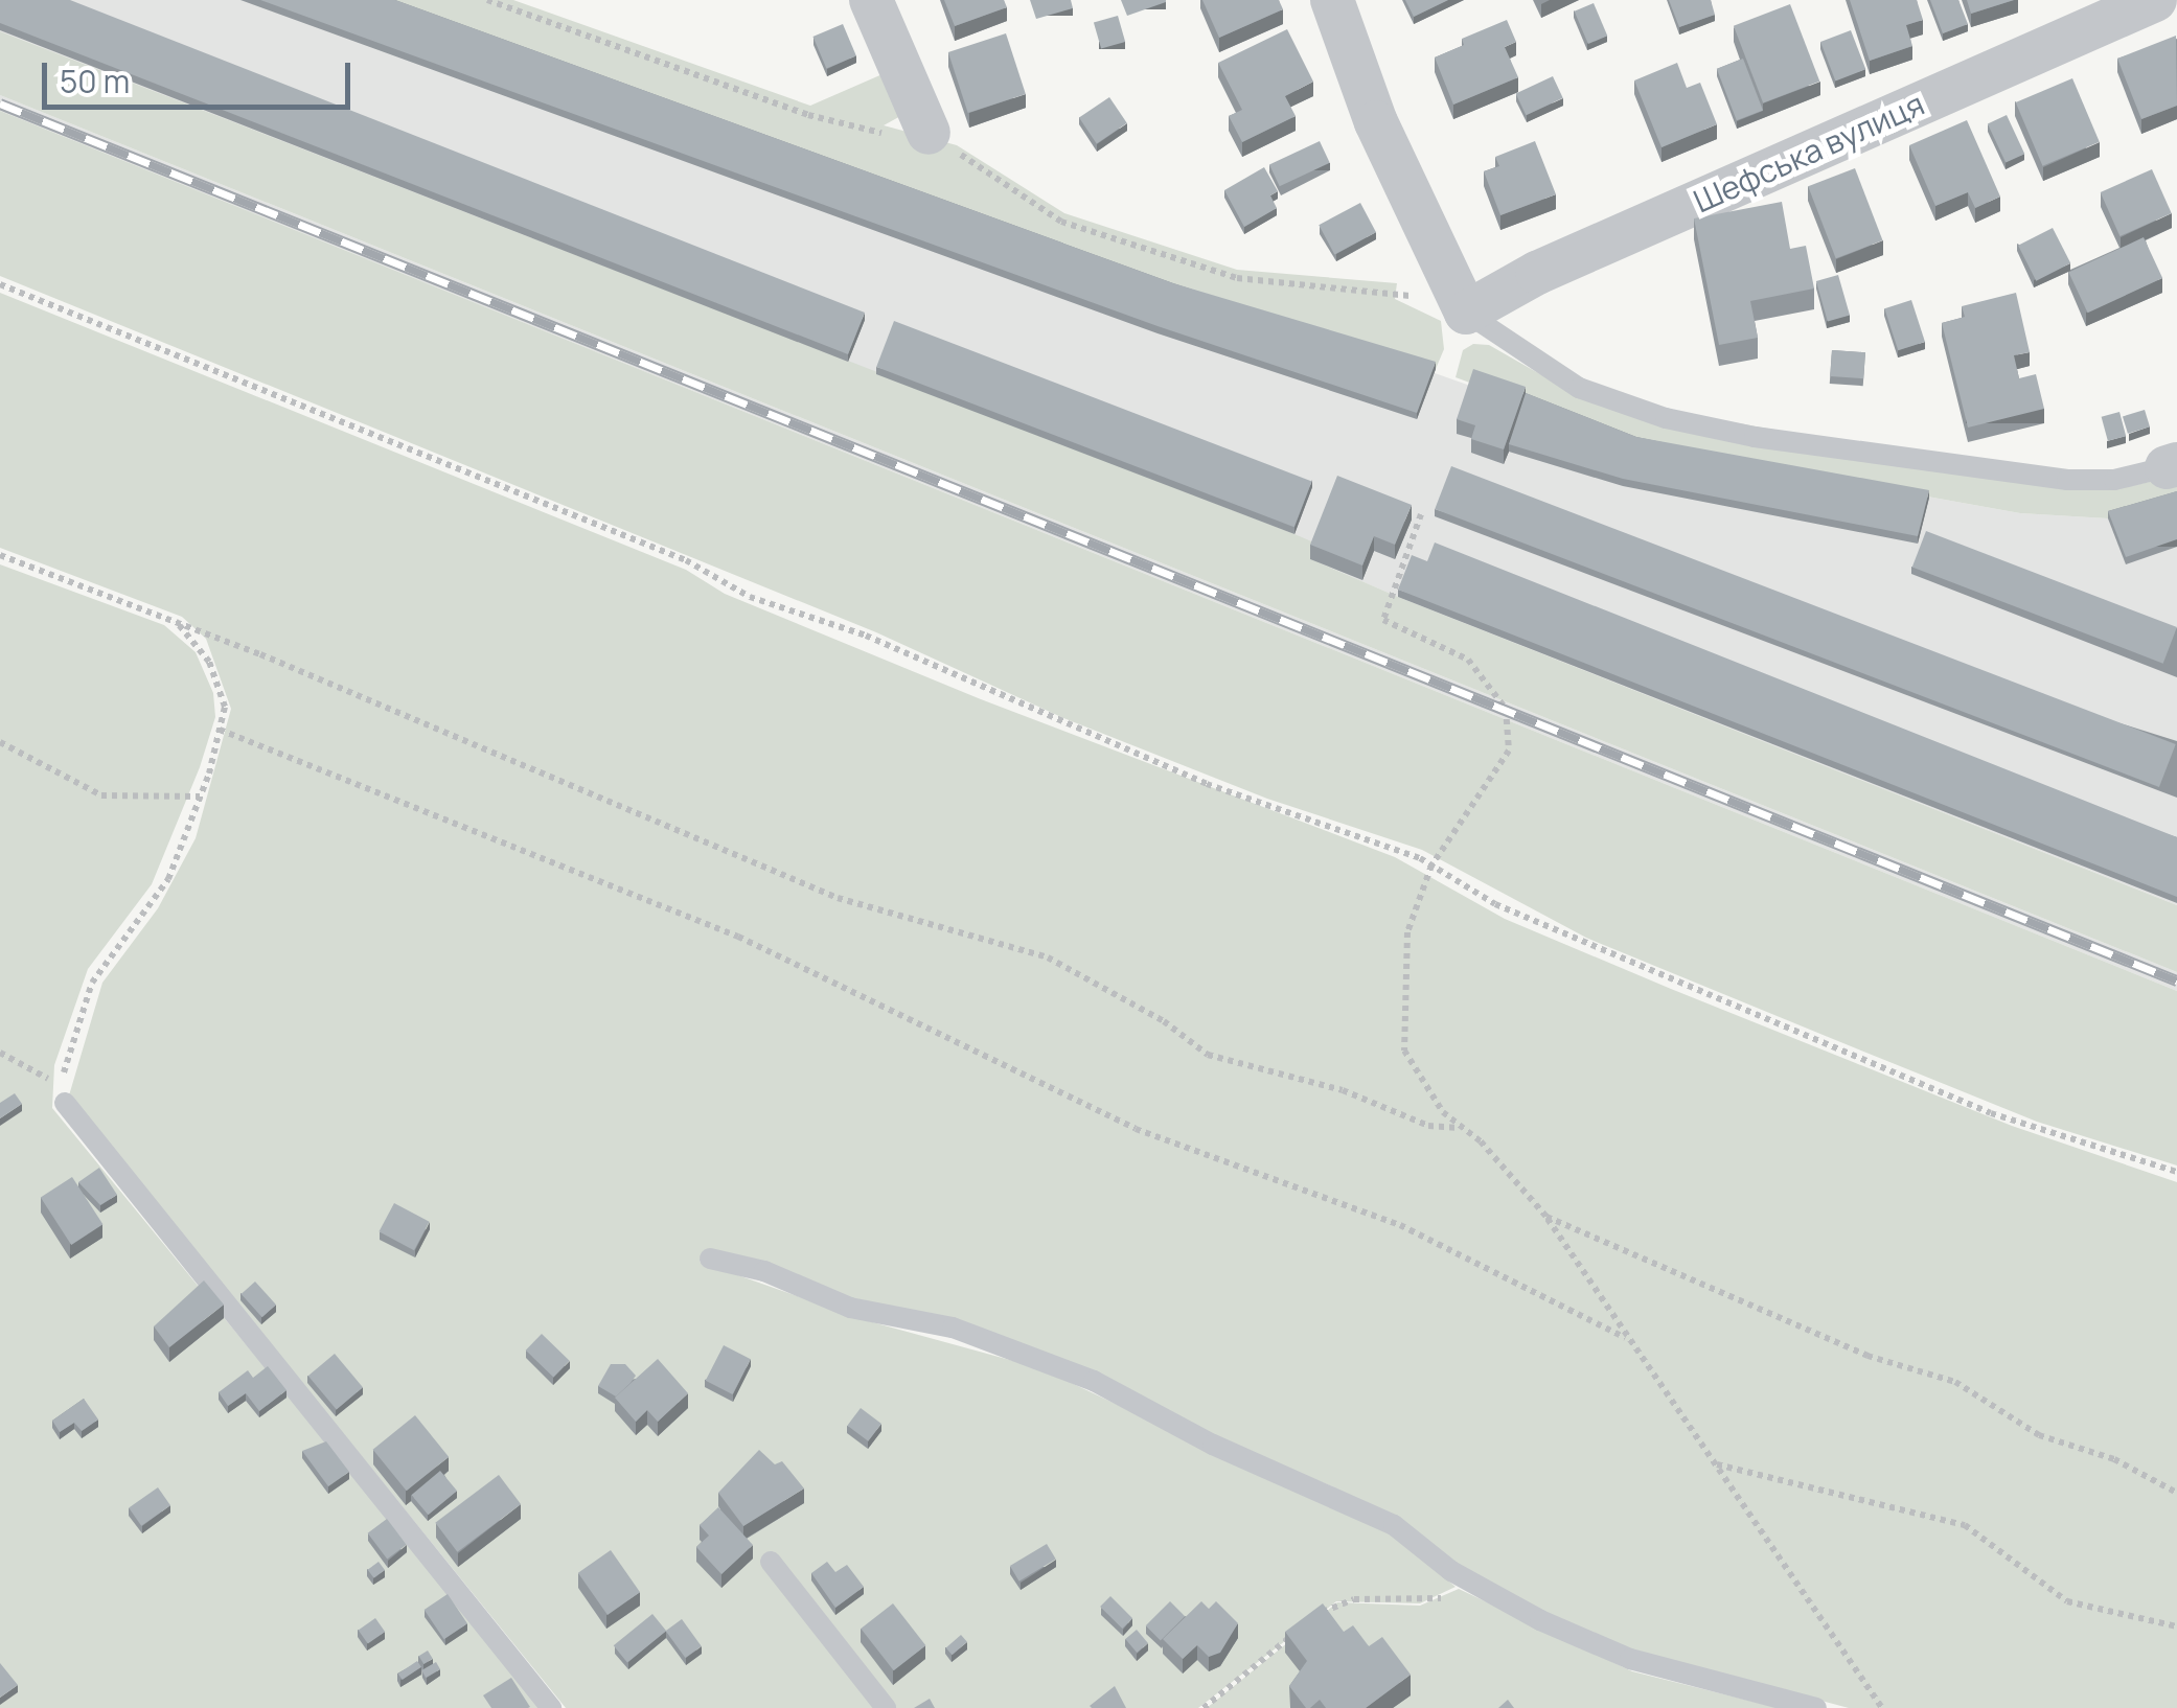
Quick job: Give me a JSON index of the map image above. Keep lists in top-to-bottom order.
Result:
{
  "streets": {
    "street": ["Шефська вулиця"]
  },
  "scale_bar": "50 m"
}
